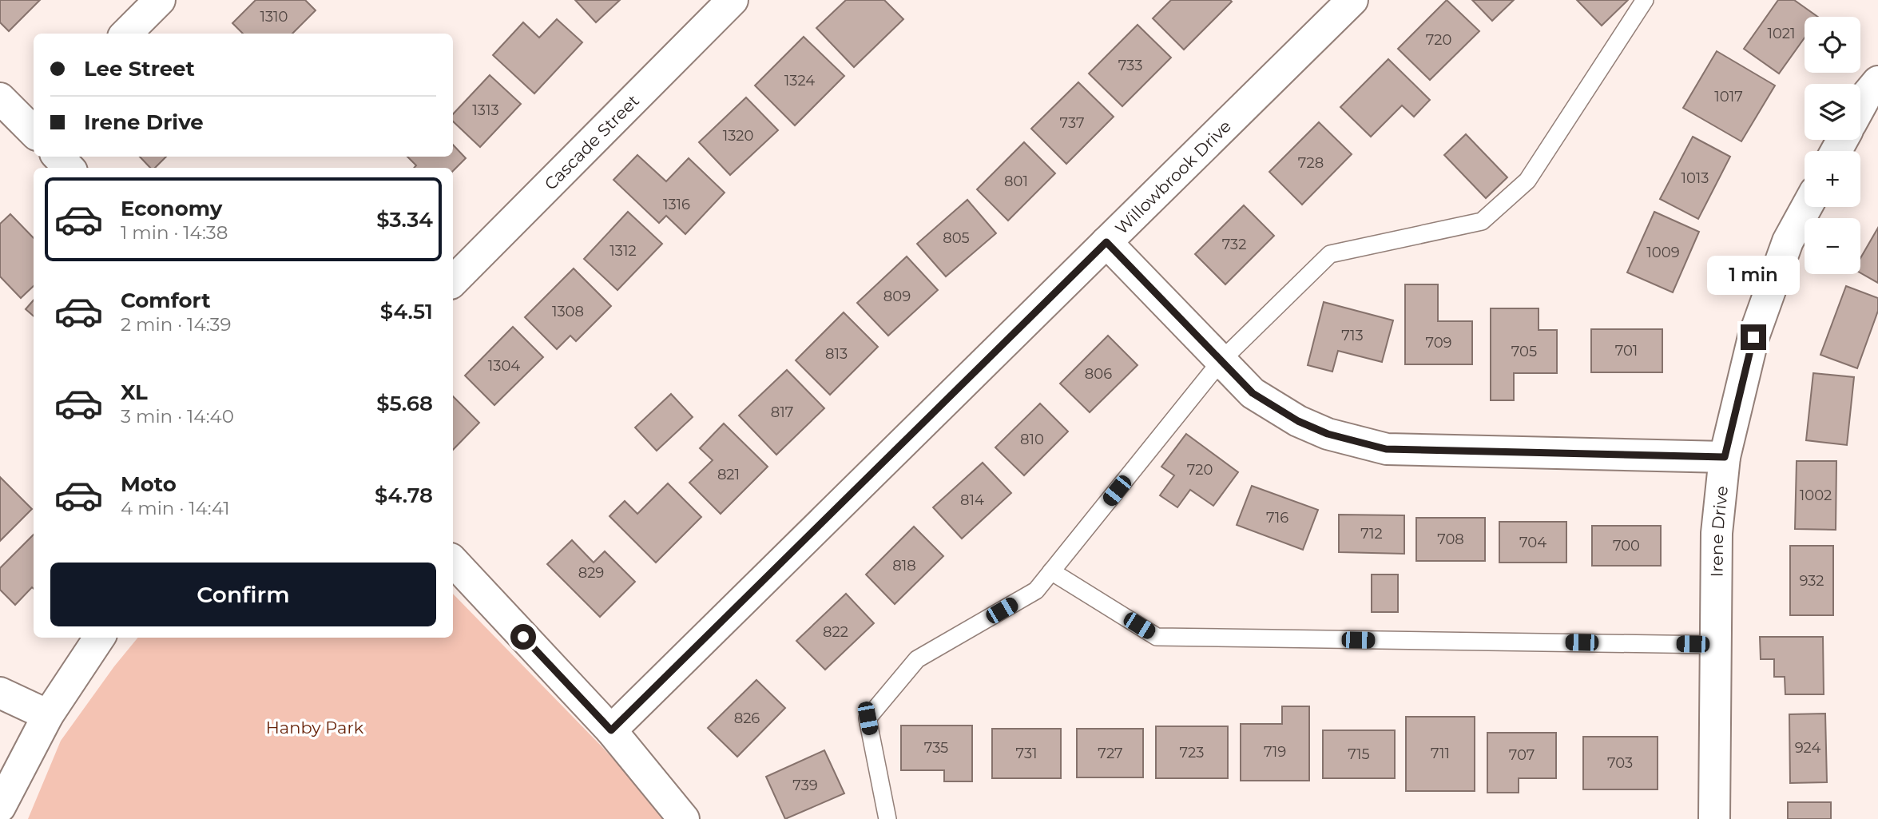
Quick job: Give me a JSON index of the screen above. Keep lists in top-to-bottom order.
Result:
{
  "streets": {
    "street": ["Cascade Street", "Willowbrook Drive", "Irene Drive"]
  },
  "parks": ["Hanby Park"],
  "house_numbers": [
    "1310",
    "1021",
    "720",
    "733",
    "1324",
    "1017",
    "1313",
    "737",
    "1320",
    "728",
    "1013",
    "801",
    "1316",
    "805",
    "732",
    "1312",
    "1009",
    "809",
    "1308",
    "713",
    "709",
    "701",
    "705",
    "813",
    "1304",
    "806",
    "817",
    "810",
    "720",
    "821",
    "1002",
    "814",
    "716",
    "712",
    "708",
    "704",
    "700",
    "818",
    "829",
    "932",
    "822",
    "826",
    "735",
    "924",
    "719",
    "723",
    "731",
    "727",
    "711",
    "715",
    "707",
    "703",
    "739"
  ],
  "page": {
    "map_buttons": ["+", "−"],
    "banner": ["Lee Street", "Irene Drive"],
    "list": [
      {
        "name": "Economy",
        "note": "1 min · 14:38",
        "value": "$3.34"
      },
      {
        "name": "Comfort",
        "note": "2 min · 14:39",
        "value": "$4.51"
      },
      {
        "name": "XL",
        "note": "3 min · 14:40",
        "value": "$5.68"
      },
      {
        "name": "Moto",
        "note": "4 min · 14:41",
        "value": "$4.78"
      }
    ],
    "bubble": "1 min",
    "buttons": "Confirm"
  }
}
